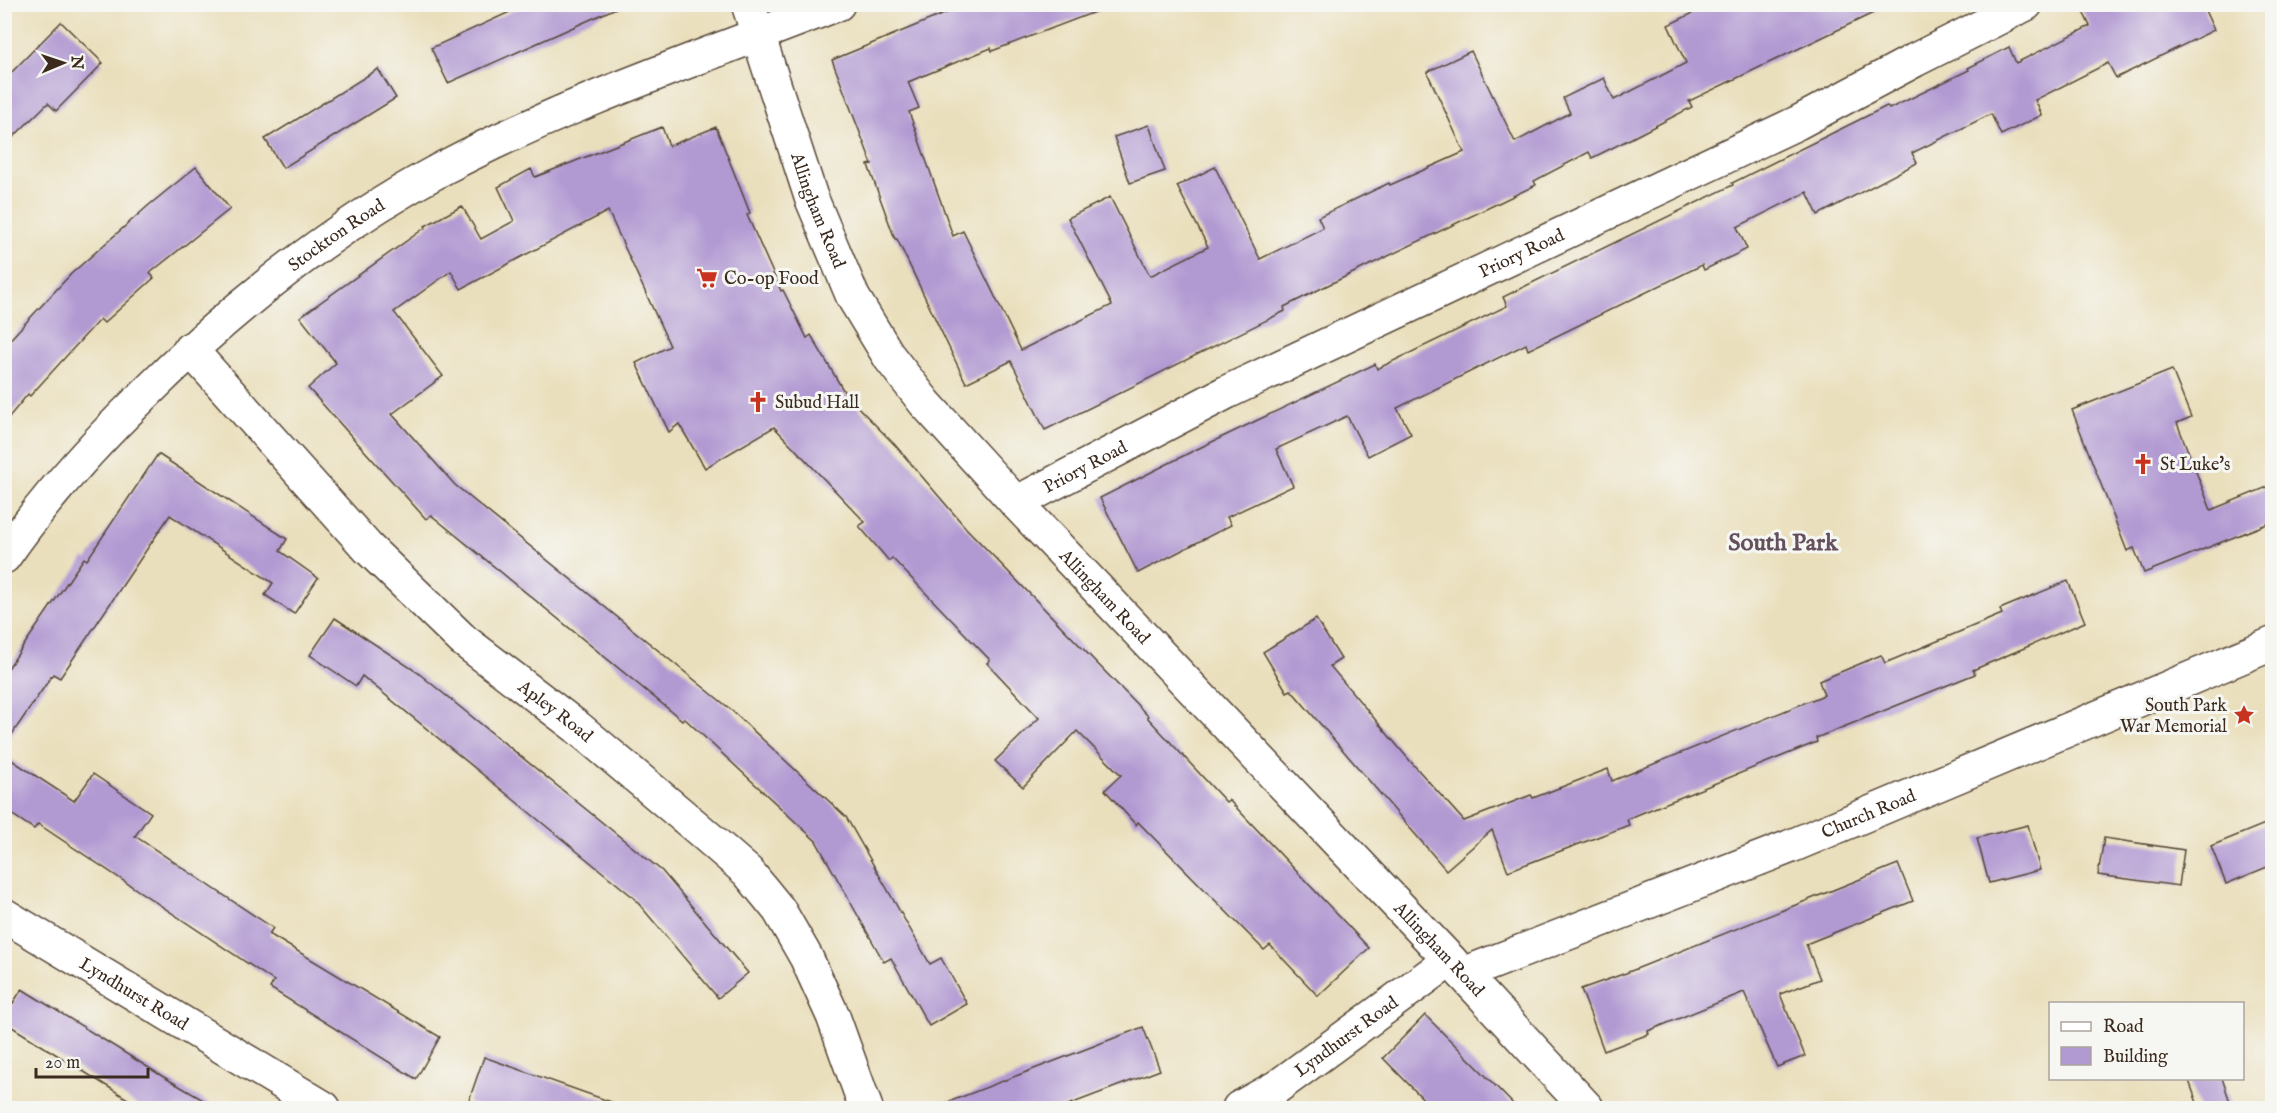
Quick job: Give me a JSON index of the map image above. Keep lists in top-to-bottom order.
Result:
{
  "streets": {
    "street": [
      "Allingham Road",
      "Stockton Road",
      "Priory Road",
      "Apley Road",
      "Church Road",
      "Lyndhurst Road"
    ]
  },
  "crossings": [
    ["Allingham Road", "Stockton Road"],
    ["Allingham Road", "Priory Road"],
    ["Allingham Road", "Church Road"],
    ["Allingham Road", "Lyndhurst Road"],
    ["Stockton Road", "Apley Road"],
    ["Church Road", "Lyndhurst Road"]
  ],
  "districts": ["South Park"],
  "places": {
    "supermarket": ["Co-op Food"],
    "church": ["Subud Hall", "St Luke's"],
    "place": ["South Park War Memorial"]
  },
  "legend": ["Road", "Building"],
  "scale_bar": "20 m",
  "north": "right"
}
